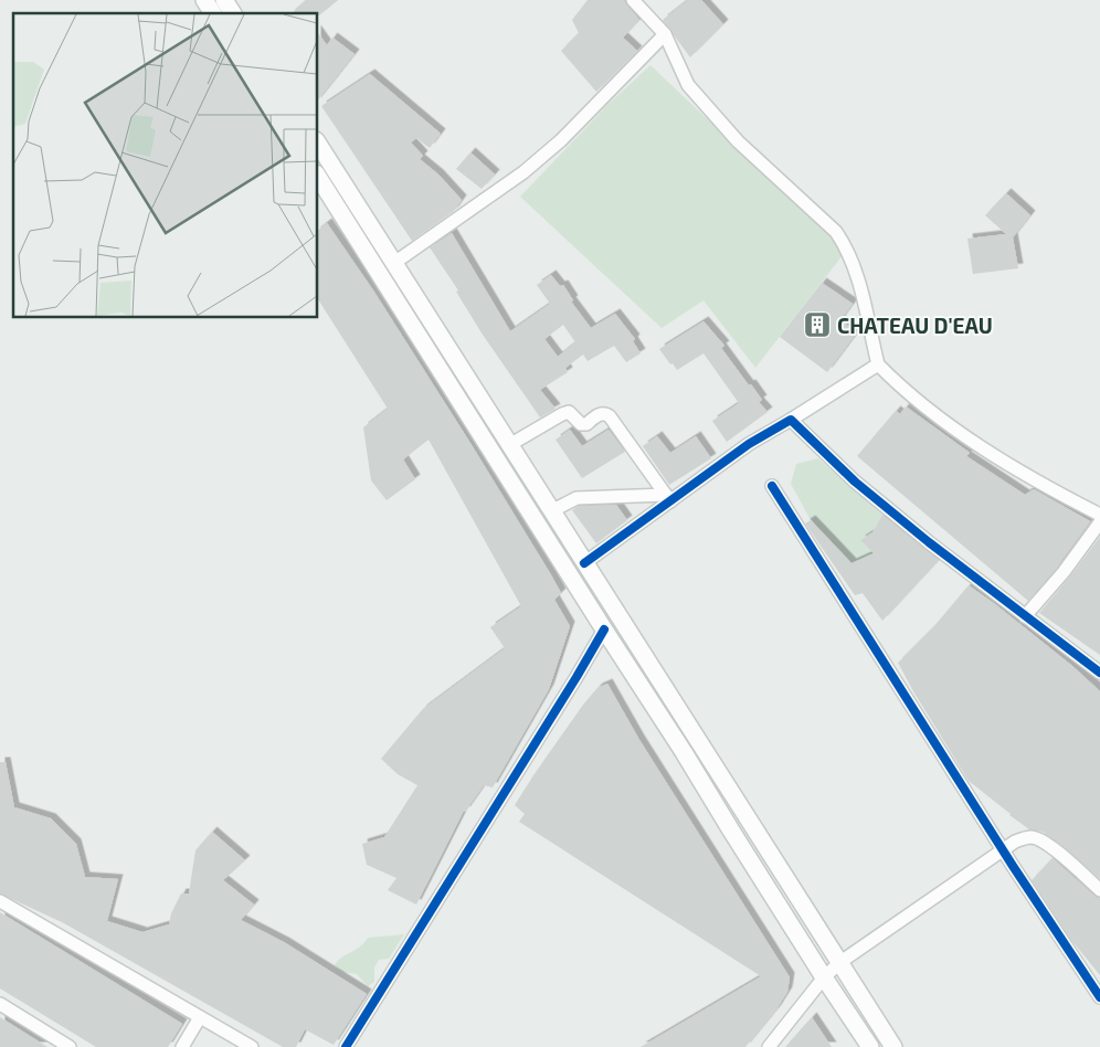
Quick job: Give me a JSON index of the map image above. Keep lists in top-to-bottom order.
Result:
{
  "places": {
    "building": ["CHATEAU D'EAU"]
  }
}
